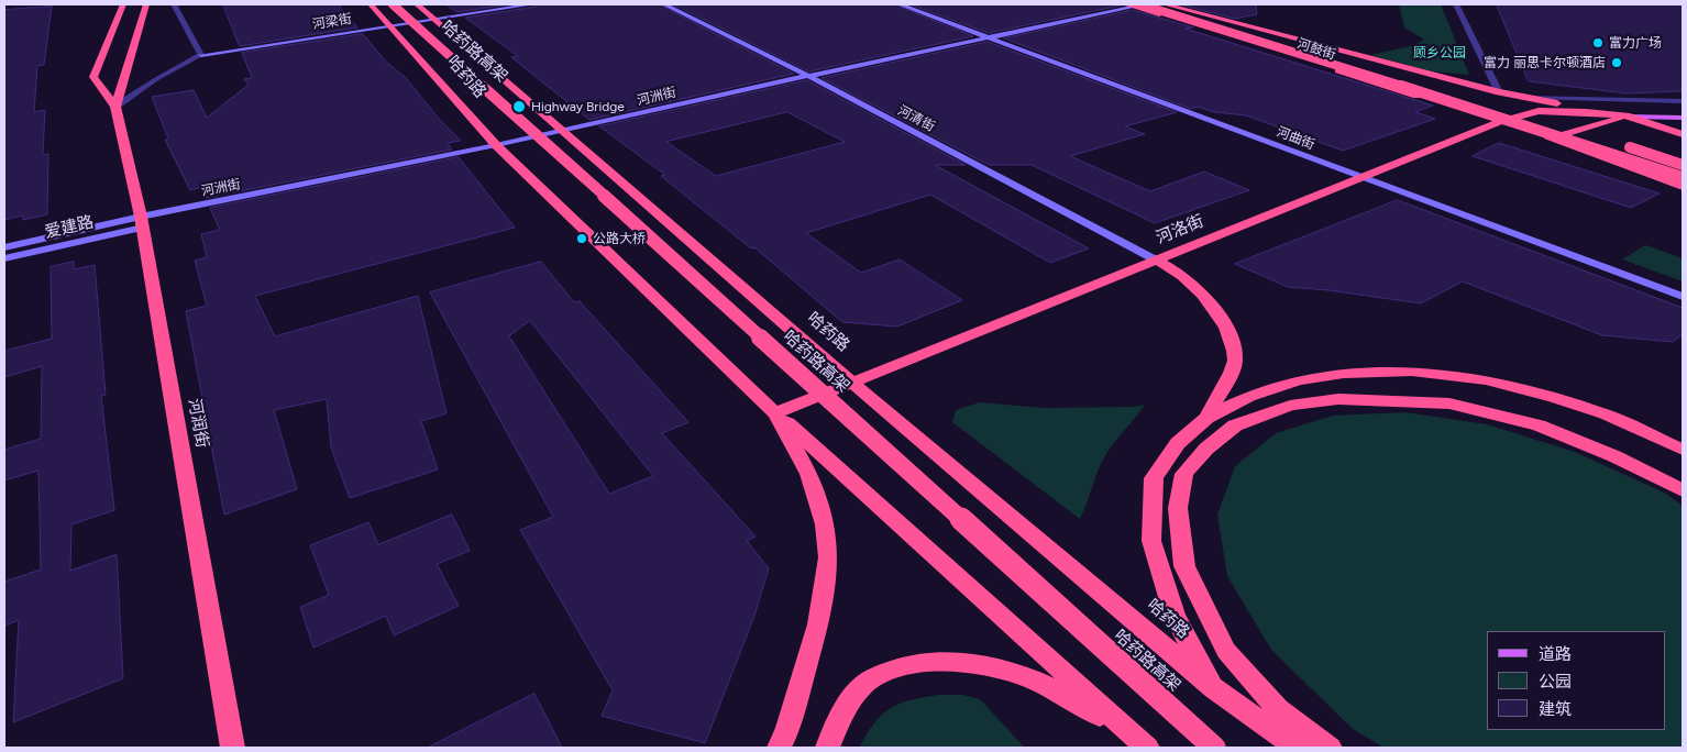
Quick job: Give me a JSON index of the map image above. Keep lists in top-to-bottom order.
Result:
{
  "streets": {
    "highway": [
      "河鼓街",
      "哈药路高架",
      "哈药路",
      "河洛街",
      "河润街"
    ],
    "street": [
      "河梁街",
      "河洲街",
      "河清街",
      "河曲街",
      "爱建路"
    ]
  },
  "crossings": [
    ["河梁街", "哈药路"],
    ["河鼓街", "河洲街"],
    ["河鼓街", "河洛街"],
    ["哈药路", "河洲街"],
    ["哈药路", "河洛街"],
    ["河洲街", "河清街"],
    ["河洲街", "河曲街"],
    ["河洲街", "爱建路"],
    ["河洲街", "河润街"],
    ["河清街", "河洛街"],
    ["河曲街", "河洛街"],
    ["爱建路", "河润街"]
  ],
  "parks": ["顾乡公园"],
  "places": [
    "富力广场",
    "富力 丽思卡尔顿酒店",
    "Highway Bridge",
    "公路大桥"
  ],
  "legend": ["道路", "公园", "建筑"]
}
